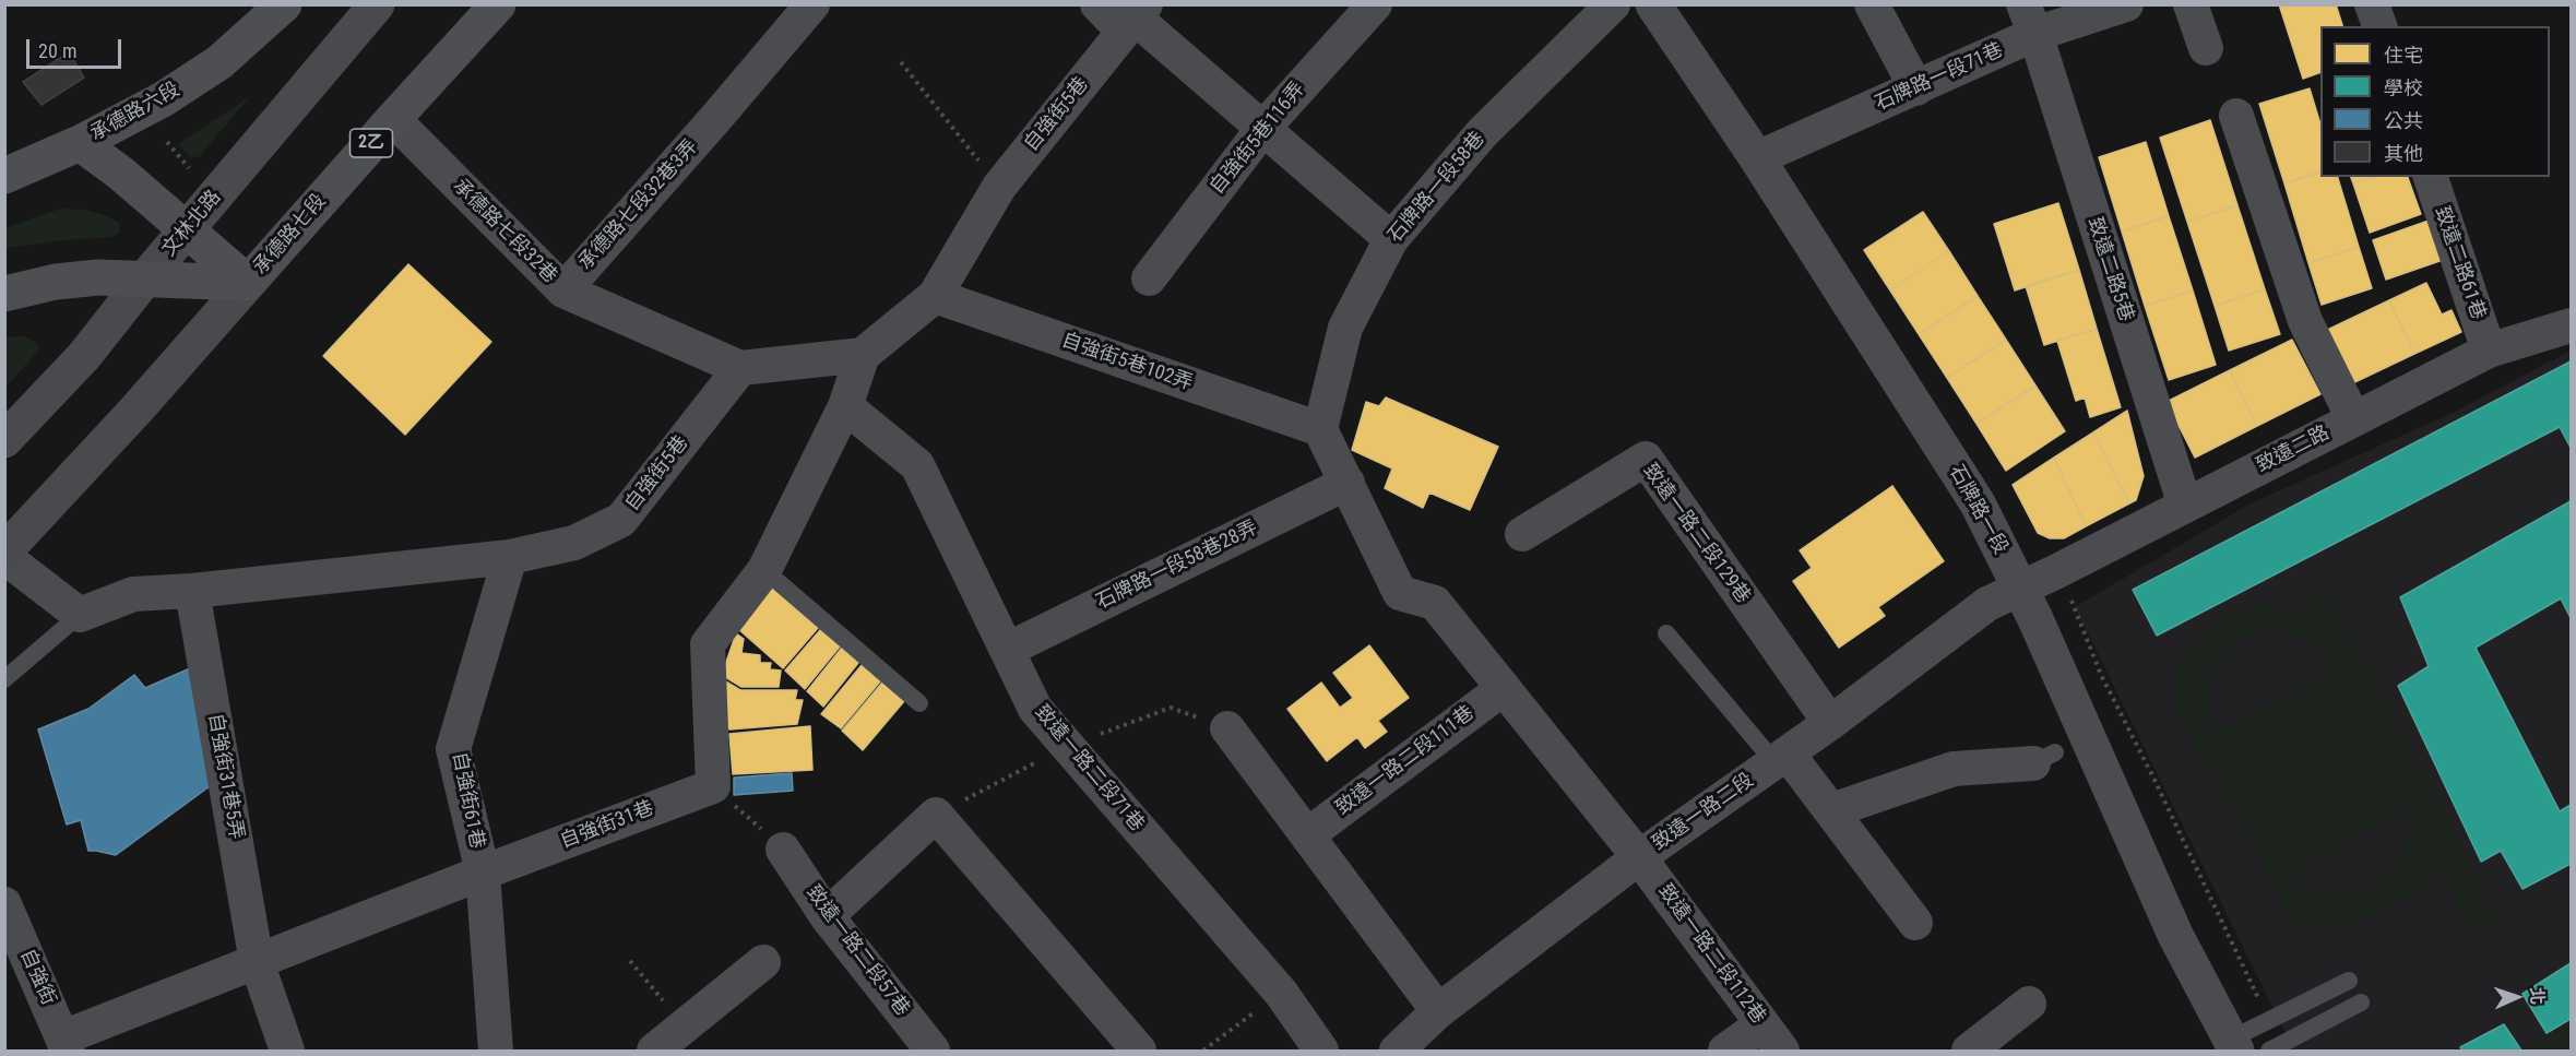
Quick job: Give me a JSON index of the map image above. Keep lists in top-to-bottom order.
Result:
{
  "streets": {
    "main road": [
      "承德路六段",
      "2乙",
      "文林北路",
      "承德路七段"
    ],
    "street": [
      "石牌路一段71巷",
      "自強街5巷",
      "自強街5巷116弄",
      "石牌路一段58巷",
      "承德路七段32巷3弄",
      "承德路七段32巷",
      "致遠二路61巷",
      "致遠二路5巷",
      "自強街5巷102弄",
      "致遠二路",
      "石牌路一段",
      "致遠一路二段129巷",
      "石牌路一段58巷28弄",
      "致遠一路二段111巷",
      "致遠一路二段71巷",
      "自強街31巷5弄",
      "自強街61巷",
      "致遠一路二段",
      "自強街31巷",
      "致遠一路二段57巷",
      "致遠一路二段112巷",
      "自強街"
    ]
  },
  "crossings": [
    ["石牌路一段71巷", "致遠二路5巷"],
    ["石牌路一段71巷", "石牌路一段"],
    ["自強街5巷", "承德路七段32巷"],
    ["自強街5巷", "自強街5巷102弄"],
    ["自強街5巷", "自強街31巷5弄"],
    ["自強街5巷", "自強街61巷"],
    ["石牌路一段58巷", "自強街5巷102弄"],
    ["承德路七段32巷3弄", "承德路七段32巷"],
    ["文林北路", "承德路七段"],
    ["承德路七段32巷", "承德路七段"],
    ["致遠二路61巷", "致遠二路"],
    ["致遠二路5巷", "致遠二路"],
    ["致遠二路", "石牌路一段"],
    ["致遠二路", "致遠一路二段"],
    ["石牌路一段", "致遠一路二段"],
    ["致遠一路二段129巷", "致遠一路二段"],
    ["石牌路一段58巷28弄", "致遠一路二段71巷"],
    ["自強街31巷5弄", "自強街31巷"],
    ["自強街61巷", "自強街31巷"],
    ["致遠一路二段", "致遠一路二段112巷"],
    ["自強街31巷", "自強街"]
  ],
  "legend": [
    "住宅",
    "學校",
    "公共",
    "其他"
  ],
  "scale_bar": "20 m",
  "north": "right"
}
